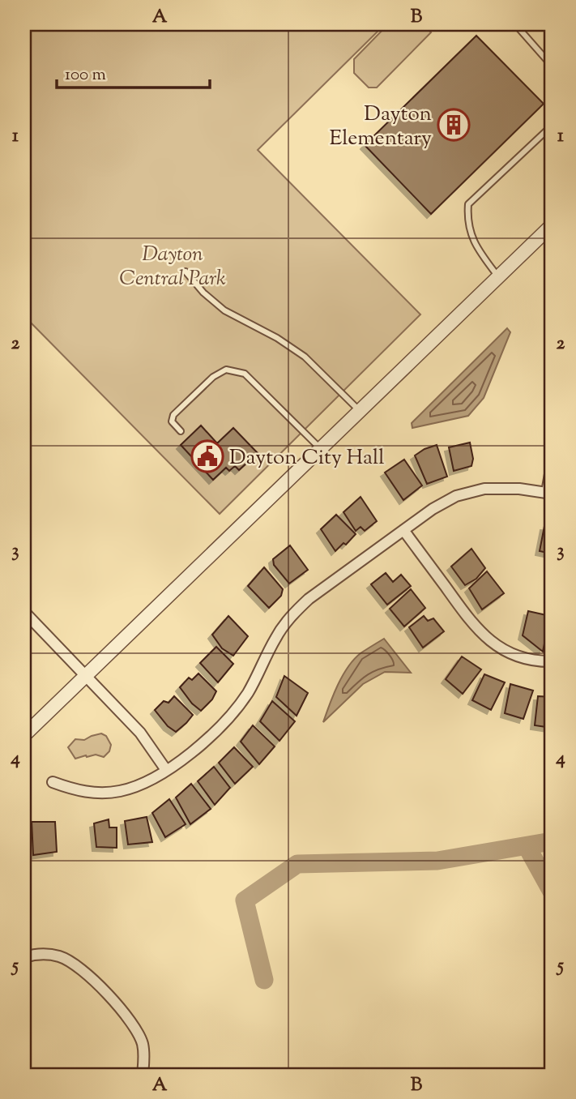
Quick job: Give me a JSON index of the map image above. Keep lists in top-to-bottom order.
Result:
{
  "parks": ["Dayton Central Park"],
  "places": {
    "building": ["Dayton Elementary"],
    "public building": ["Dayton City Hall"]
  },
  "scale_bar": "100 m",
  "grid": {
    "columns": ["A", "B"],
    "rows": [
      "1",
      "2",
      "3",
      "4",
      "5"
    ]
  }
}
